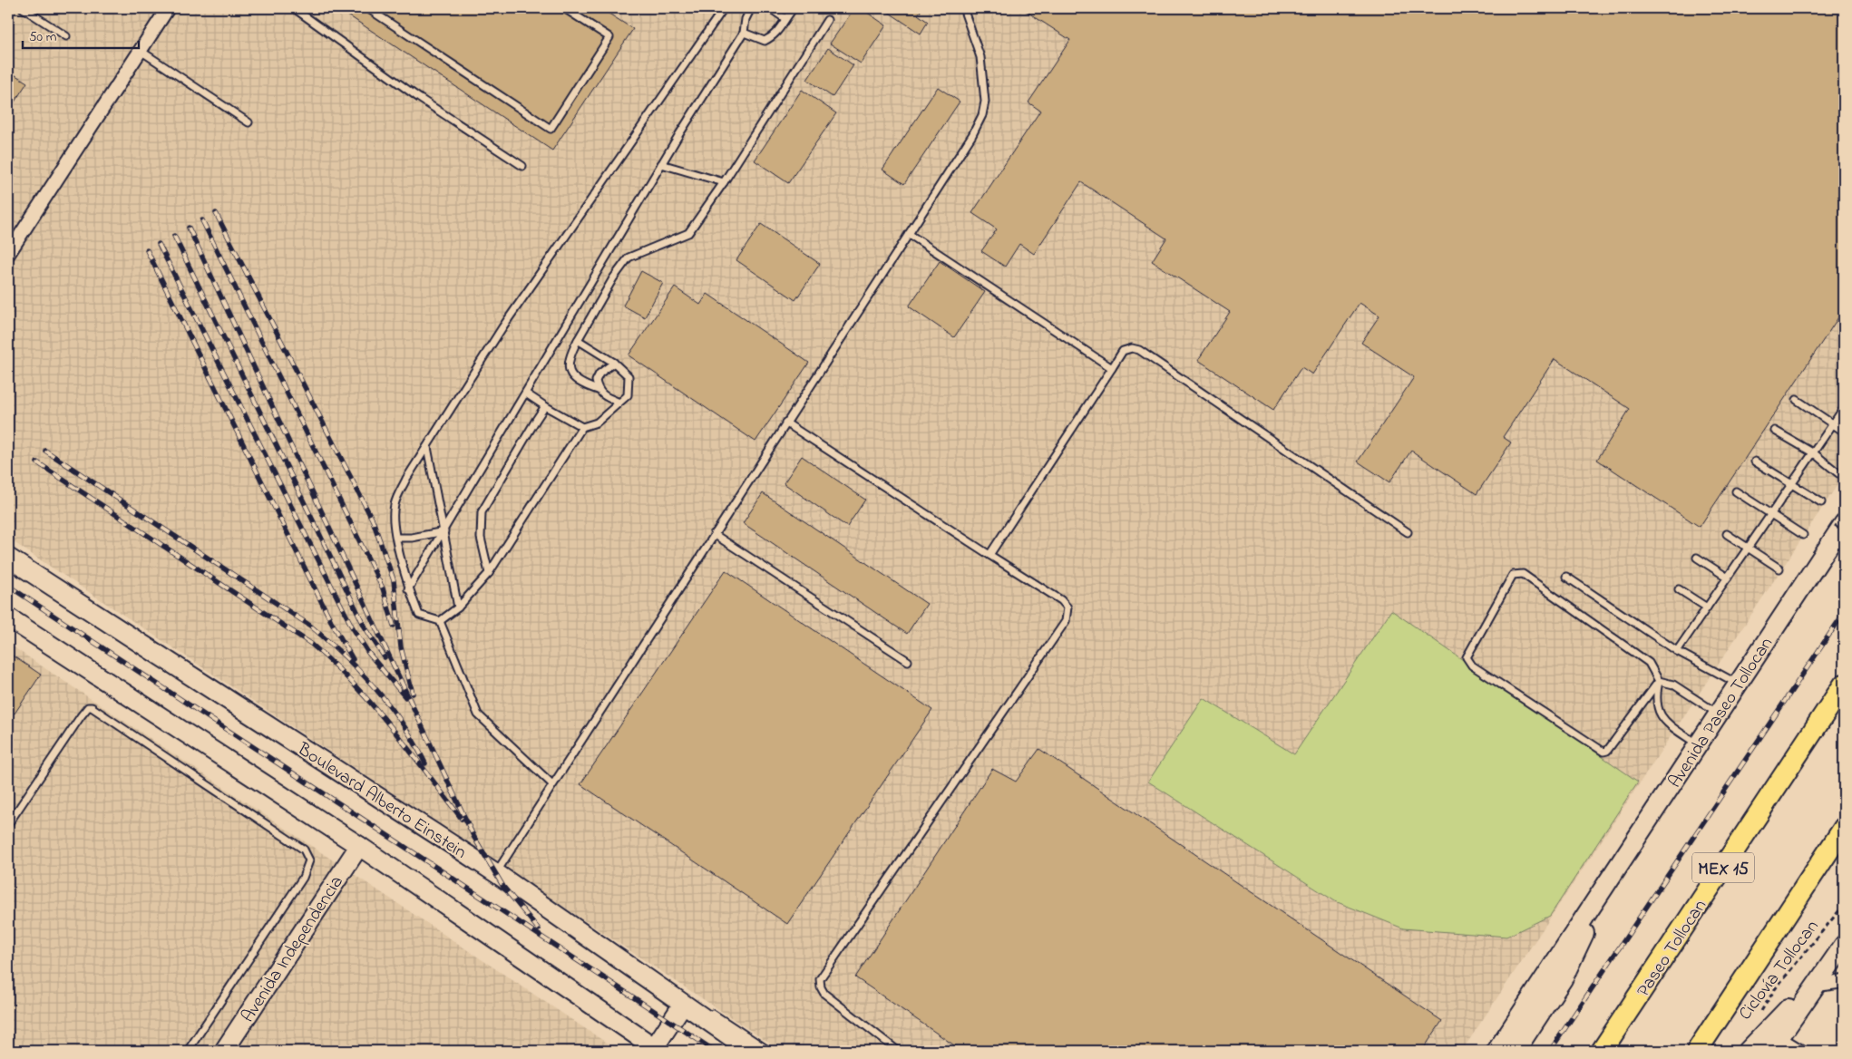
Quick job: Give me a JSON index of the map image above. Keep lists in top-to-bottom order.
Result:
{
  "streets": {
    "highway": ["MEX 15", "Paseo Tollocan"],
    "main road": ["Avenida Paseo Tollocan", "Boulevard Alberto Einstein", "Avenida Independencia"],
    "path": ["Ciclovía Tollocan"]
  },
  "scale_bar": "50 m"
}
